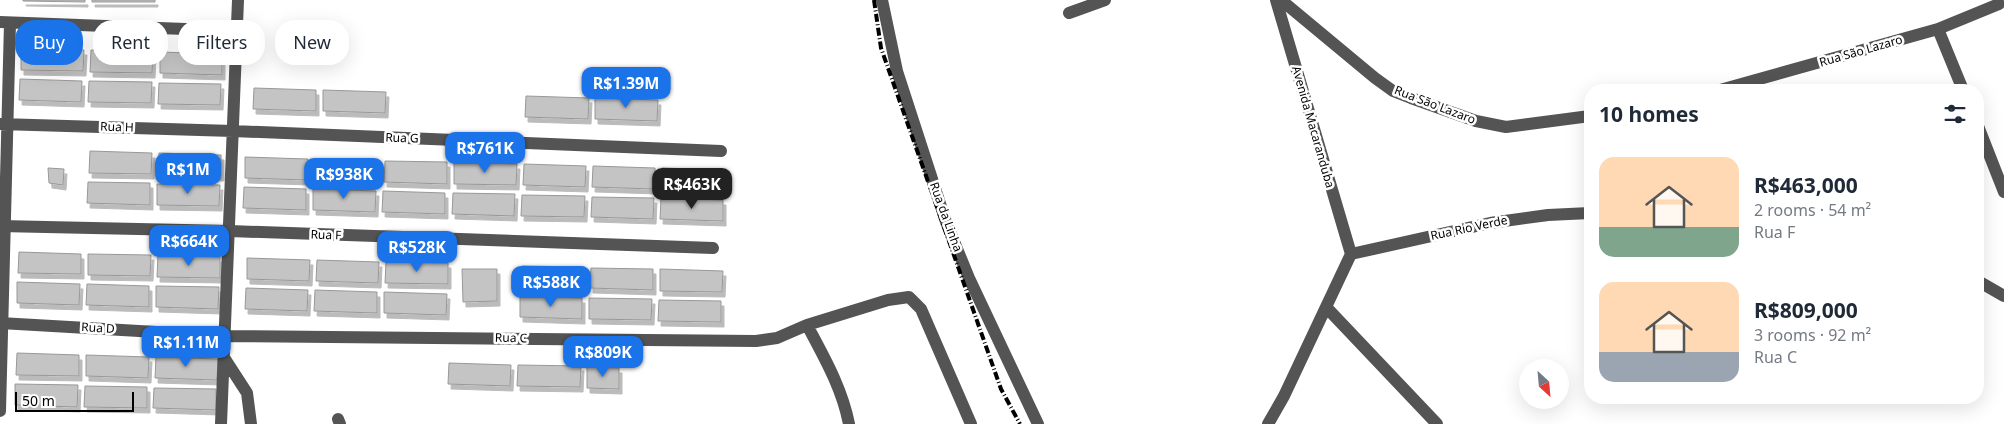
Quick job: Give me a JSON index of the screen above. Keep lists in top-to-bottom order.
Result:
{
  "streets": {
    "street": [
      "Rua São Lazaro",
      "Rua H",
      "Avenida Macaranduba",
      "Rua G",
      "Rua da Linha",
      "Rua Rio Verde",
      "Rua F",
      "Rua D",
      "Rua C"
    ]
  },
  "crossings": [
    ["Rua H", "Rua G"],
    ["Avenida Macaranduba", "Rua Rio Verde"],
    ["Rua D", "Rua C"]
  ],
  "scale_bar": "50 m",
  "north": "bottom right",
  "page": {
    "chip": [
      "Buy",
      "Rent",
      "Filters",
      "New"
    ],
    "price": [
      "R$1.39M",
      "R$761K",
      "R$1M",
      "R$938K",
      "R$463K",
      "R$664K",
      "R$528K",
      "R$588K",
      "R$1.11M",
      "R$809K"
    ],
    "heading": "10 homes",
    "list": [
      {
        "name": "R$463,000",
        "note": "2 rooms · 54 m² · Rua F"
      },
      {
        "name": "R$809,000",
        "note": "3 rooms · 92 m² · Rua C"
      }
    ],
    "scale": "50 m"
  }
}
